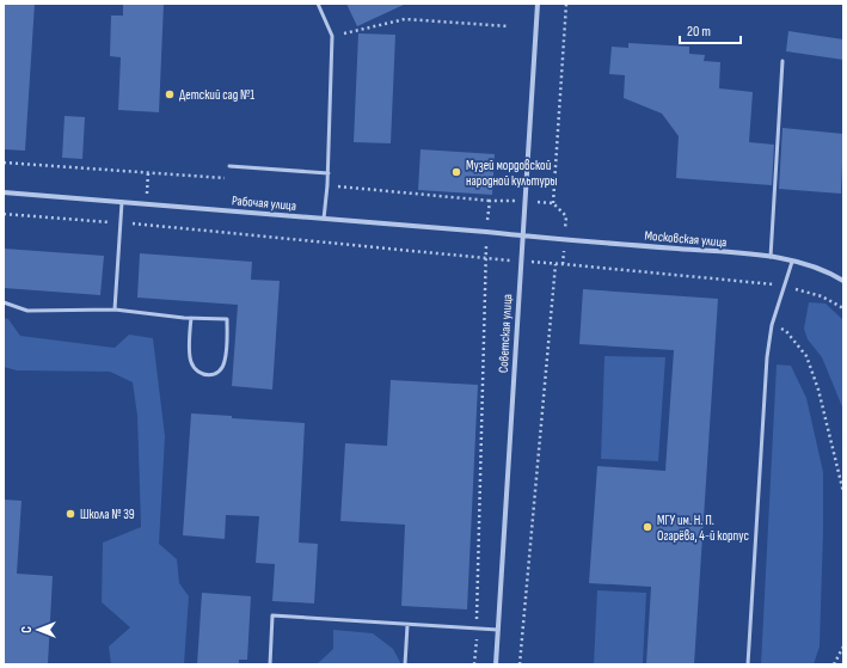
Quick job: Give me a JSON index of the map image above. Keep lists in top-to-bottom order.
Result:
{
  "streets": {
    "street": ["Рабочая улица", "Московская улица", "Советская улица"]
  },
  "crossings": [
    ["Рабочая улица", "Московская улица"],
    ["Рабочая улица", "Советская улица"],
    ["Московская улица", "Советская улица"]
  ],
  "places": [
    "Детский сад №1",
    "Музей мордовской народной культуры",
    "Школа № 39",
    "МГУ им. Н. П. Огарёва, 4-й корпус"
  ],
  "scale_bar": "20 m",
  "north": "left"
}
